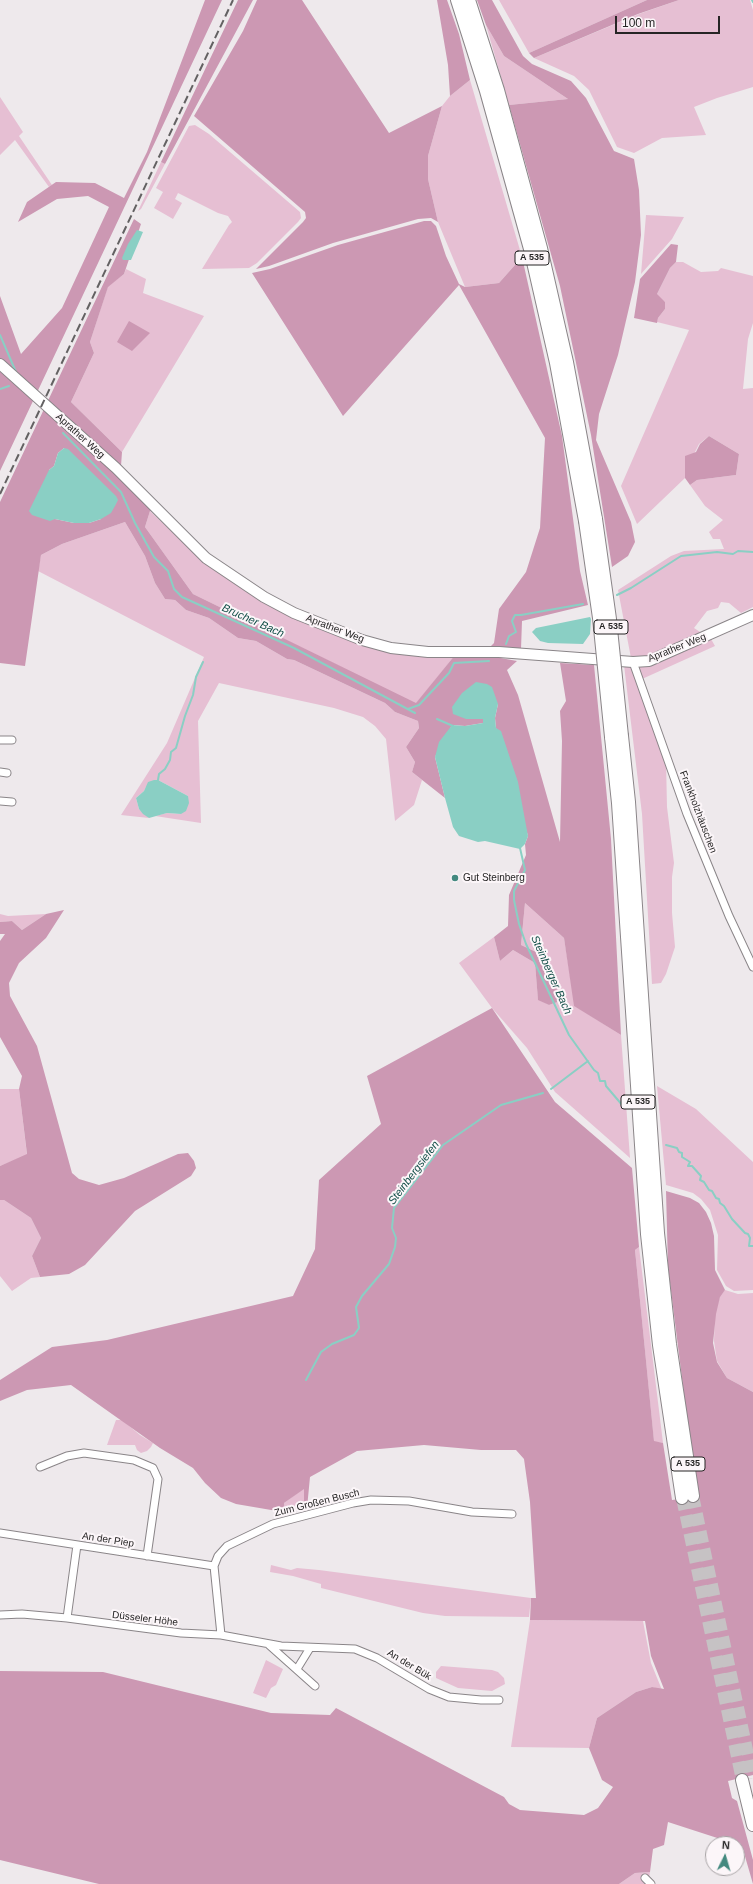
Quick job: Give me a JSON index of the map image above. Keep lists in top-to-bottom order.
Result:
{
  "streets": {
    "highway": ["A 535"],
    "street": [
      "Aprather Weg",
      "Frankholzhäuschen",
      "Zum Großen Busch",
      "An der Piep",
      "Düsseler Höhe",
      "An der Bük"
    ]
  },
  "crossings": [
    ["Aprather Weg", "Frankholzhäuschen"],
    ["Zum Großen Busch", "An der Piep"],
    ["Düsseler Höhe", "An der Bük"]
  ],
  "water": ["Brucher Bach", "Steinberger Bach", "Steinbergsiefen"],
  "places": ["Gut Steinberg"],
  "scale_bar": "100 m",
  "north": "top"
}
